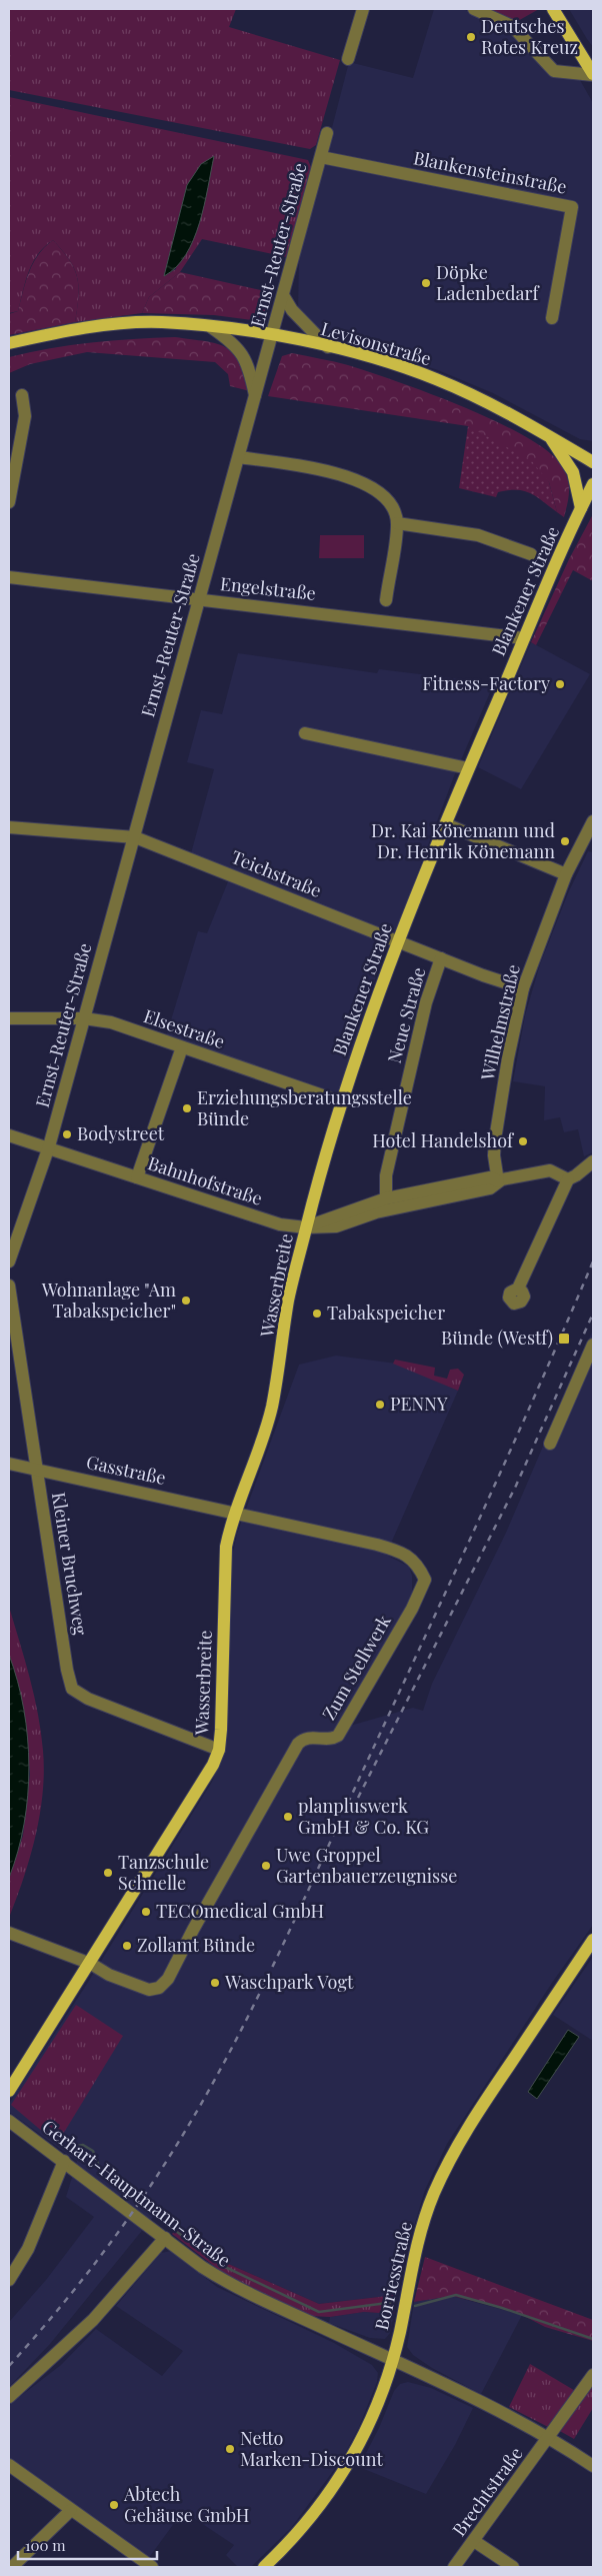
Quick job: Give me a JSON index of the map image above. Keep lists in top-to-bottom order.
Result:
{
  "streets": {
    "main road": [
      "Levisonstraße",
      "Blankener Straße",
      "Wasserbreite",
      "Borriesstraße"
    ],
    "street": [
      "Blankensteinstraße",
      "Ernst-Reuter-Straße",
      "Engelstraße",
      "Teichstraße",
      "Neue Straße",
      "Wilhelmstraße",
      "Elsestraße",
      "Bahnhofstraße",
      "Gasstraße",
      "Kleiner Bruchweg",
      "Zum Stellwerk",
      "Gerhart-Hauptmann-Straße",
      "Brechtstraße"
    ]
  },
  "crossings": [
    ["Blankensteinstraße", "Ernst-Reuter-Straße"],
    ["Ernst-Reuter-Straße", "Levisonstraße"],
    ["Ernst-Reuter-Straße", "Engelstraße"],
    ["Ernst-Reuter-Straße", "Teichstraße"],
    ["Ernst-Reuter-Straße", "Elsestraße"],
    ["Ernst-Reuter-Straße", "Bahnhofstraße"],
    ["Levisonstraße", "Blankener Straße"],
    ["Engelstraße", "Blankener Straße"],
    ["Blankener Straße", "Teichstraße"],
    ["Blankener Straße", "Elsestraße"],
    ["Blankener Straße", "Bahnhofstraße"],
    ["Blankener Straße", "Wasserbreite"],
    ["Teichstraße", "Neue Straße"],
    ["Teichstraße", "Wilhelmstraße"],
    ["Neue Straße", "Bahnhofstraße"],
    ["Wilhelmstraße", "Bahnhofstraße"],
    ["Bahnhofstraße", "Wasserbreite"],
    ["Wasserbreite", "Gasstraße"],
    ["Wasserbreite", "Kleiner Bruchweg"],
    ["Wasserbreite", "Zum Stellwerk"],
    ["Gasstraße", "Kleiner Bruchweg"],
    ["Gasstraße", "Zum Stellwerk"],
    ["Gerhart-Hauptmann-Straße", "Borriesstraße"],
    ["Gerhart-Hauptmann-Straße", "Brechtstraße"]
  ],
  "places": {
    "other": [
      "Deutsches Rotes Kreuz",
      "Döpke Ladenbedarf",
      "Fitness-Factory",
      "Dr. Kai Könemann und Dr. Henrik Könemann",
      "Erziehungsberatungsstelle Bünde",
      "Bodystreet",
      "Hotel Handelshof",
      "Wohnanlage \"Am Tabakspeicher\"",
      "Tabakspeicher",
      "PENNY",
      "planpluswerk GmbH & Co. KG",
      "Uwe Groppel Gartenbauerzeugnisse",
      "Tanzschule Schnelle",
      "TECOmedical GmbH",
      "Zollamt Bünde",
      "Waschpark Vogt",
      "Netto Marken-Discount",
      "Abtech Gehäuse GmbH"
    ],
    "transit": ["Bünde (Westf)"]
  },
  "scale_bar": "100 m"
}
